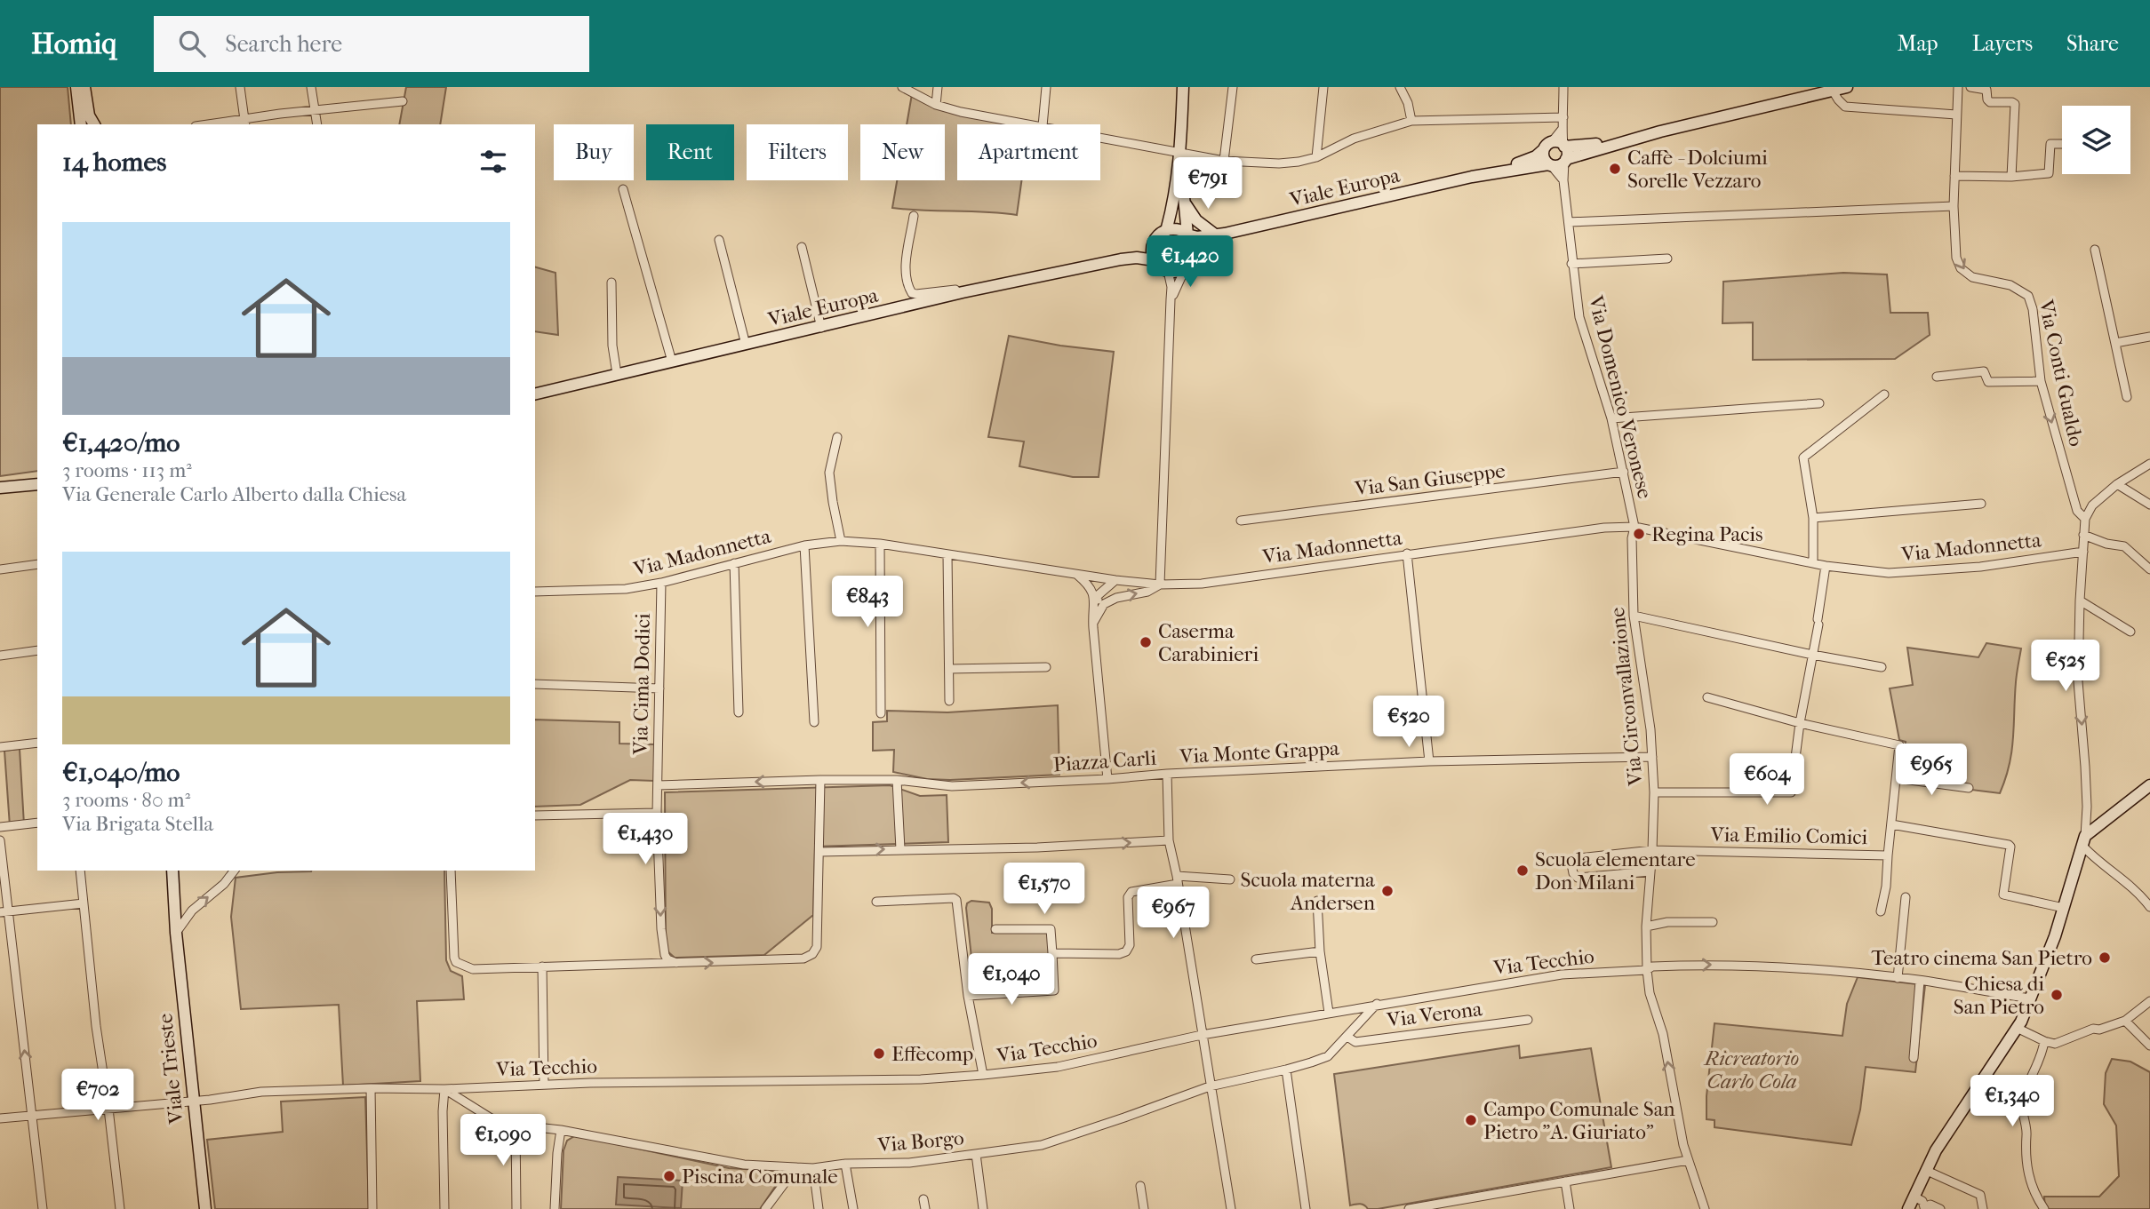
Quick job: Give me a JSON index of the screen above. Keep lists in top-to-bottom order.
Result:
{
  "streets": {
    "main road": ["Viale Europa", "Viale Trieste"],
    "street": [
      "Via Conti Gualdo",
      "Via Domenico Veronese",
      "Via San Giuseppe",
      "Via Madonnetta",
      "Via Cima Dodici",
      "Via Circonvallazione",
      "Via Monte Grappa",
      "Piazza Carli",
      "Via Emilio Comici",
      "Via Tecchio",
      "Via Verona",
      "Via Borgo"
    ]
  },
  "crossings": [
    ["Via Domenico Veronese", "Via San Giuseppe"],
    ["Via Domenico Veronese", "Via Madonnetta"],
    ["Via Domenico Veronese", "Via Circonvallazione"],
    ["Via Madonnetta", "Via Cima Dodici"],
    ["Via Cima Dodici", "Piazza Carli"],
    ["Via Circonvallazione", "Via Monte Grappa"],
    ["Via Circonvallazione", "Via Emilio Comici"],
    ["Via Circonvallazione", "Via Tecchio"],
    ["Via Monte Grappa", "Piazza Carli"],
    ["Piazza Carli", "Via Tecchio"],
    ["Piazza Carli", "Via Borgo"],
    ["Via Tecchio", "Viale Trieste"],
    ["Via Tecchio", "Via Borgo"],
    ["Via Verona", "Via Borgo"]
  ],
  "one_way": ["Via Conti Gualdo", "Via Cima Dodici"],
  "parks": ["Ricreatorio Carlo Cola"],
  "places": [
    "Caffè - Dolciumi Sorelle Vezzaro",
    "Regina Pacis",
    "Caserma Carabinieri",
    "Scuola elementare Don Milani",
    "Scuola materna Andersen",
    "Teatro cinema San Pietro",
    "Chiesa di San Pietro",
    "Effecomp",
    "Campo Comunale San Pietro \"A. Giuriato\"",
    "Piscina Comunale"
  ],
  "page": {
    "header": "Homiq",
    "search": "Search here",
    "nav": ["Map", "Layers", "Share"],
    "chip": [
      "Buy",
      "Rent",
      "Filters",
      "New",
      "Apartment"
    ],
    "heading": "14 homes",
    "price": [
      "€791",
      "€1,420",
      "€843",
      "€525",
      "€520",
      "€965",
      "€604",
      "€1,430",
      "€1,570",
      "€967",
      "€1,040",
      "€702",
      "€1,340",
      "€1,090"
    ],
    "list": [
      {
        "name": "€1,420/mo",
        "note": "3 rooms · 113 m² · Via Generale Carlo Alberto dalla Chiesa"
      },
      {
        "name": "€1,040/mo",
        "note": "3 rooms · 80 m² · Via Brigata Stella"
      }
    ]
  }
}
